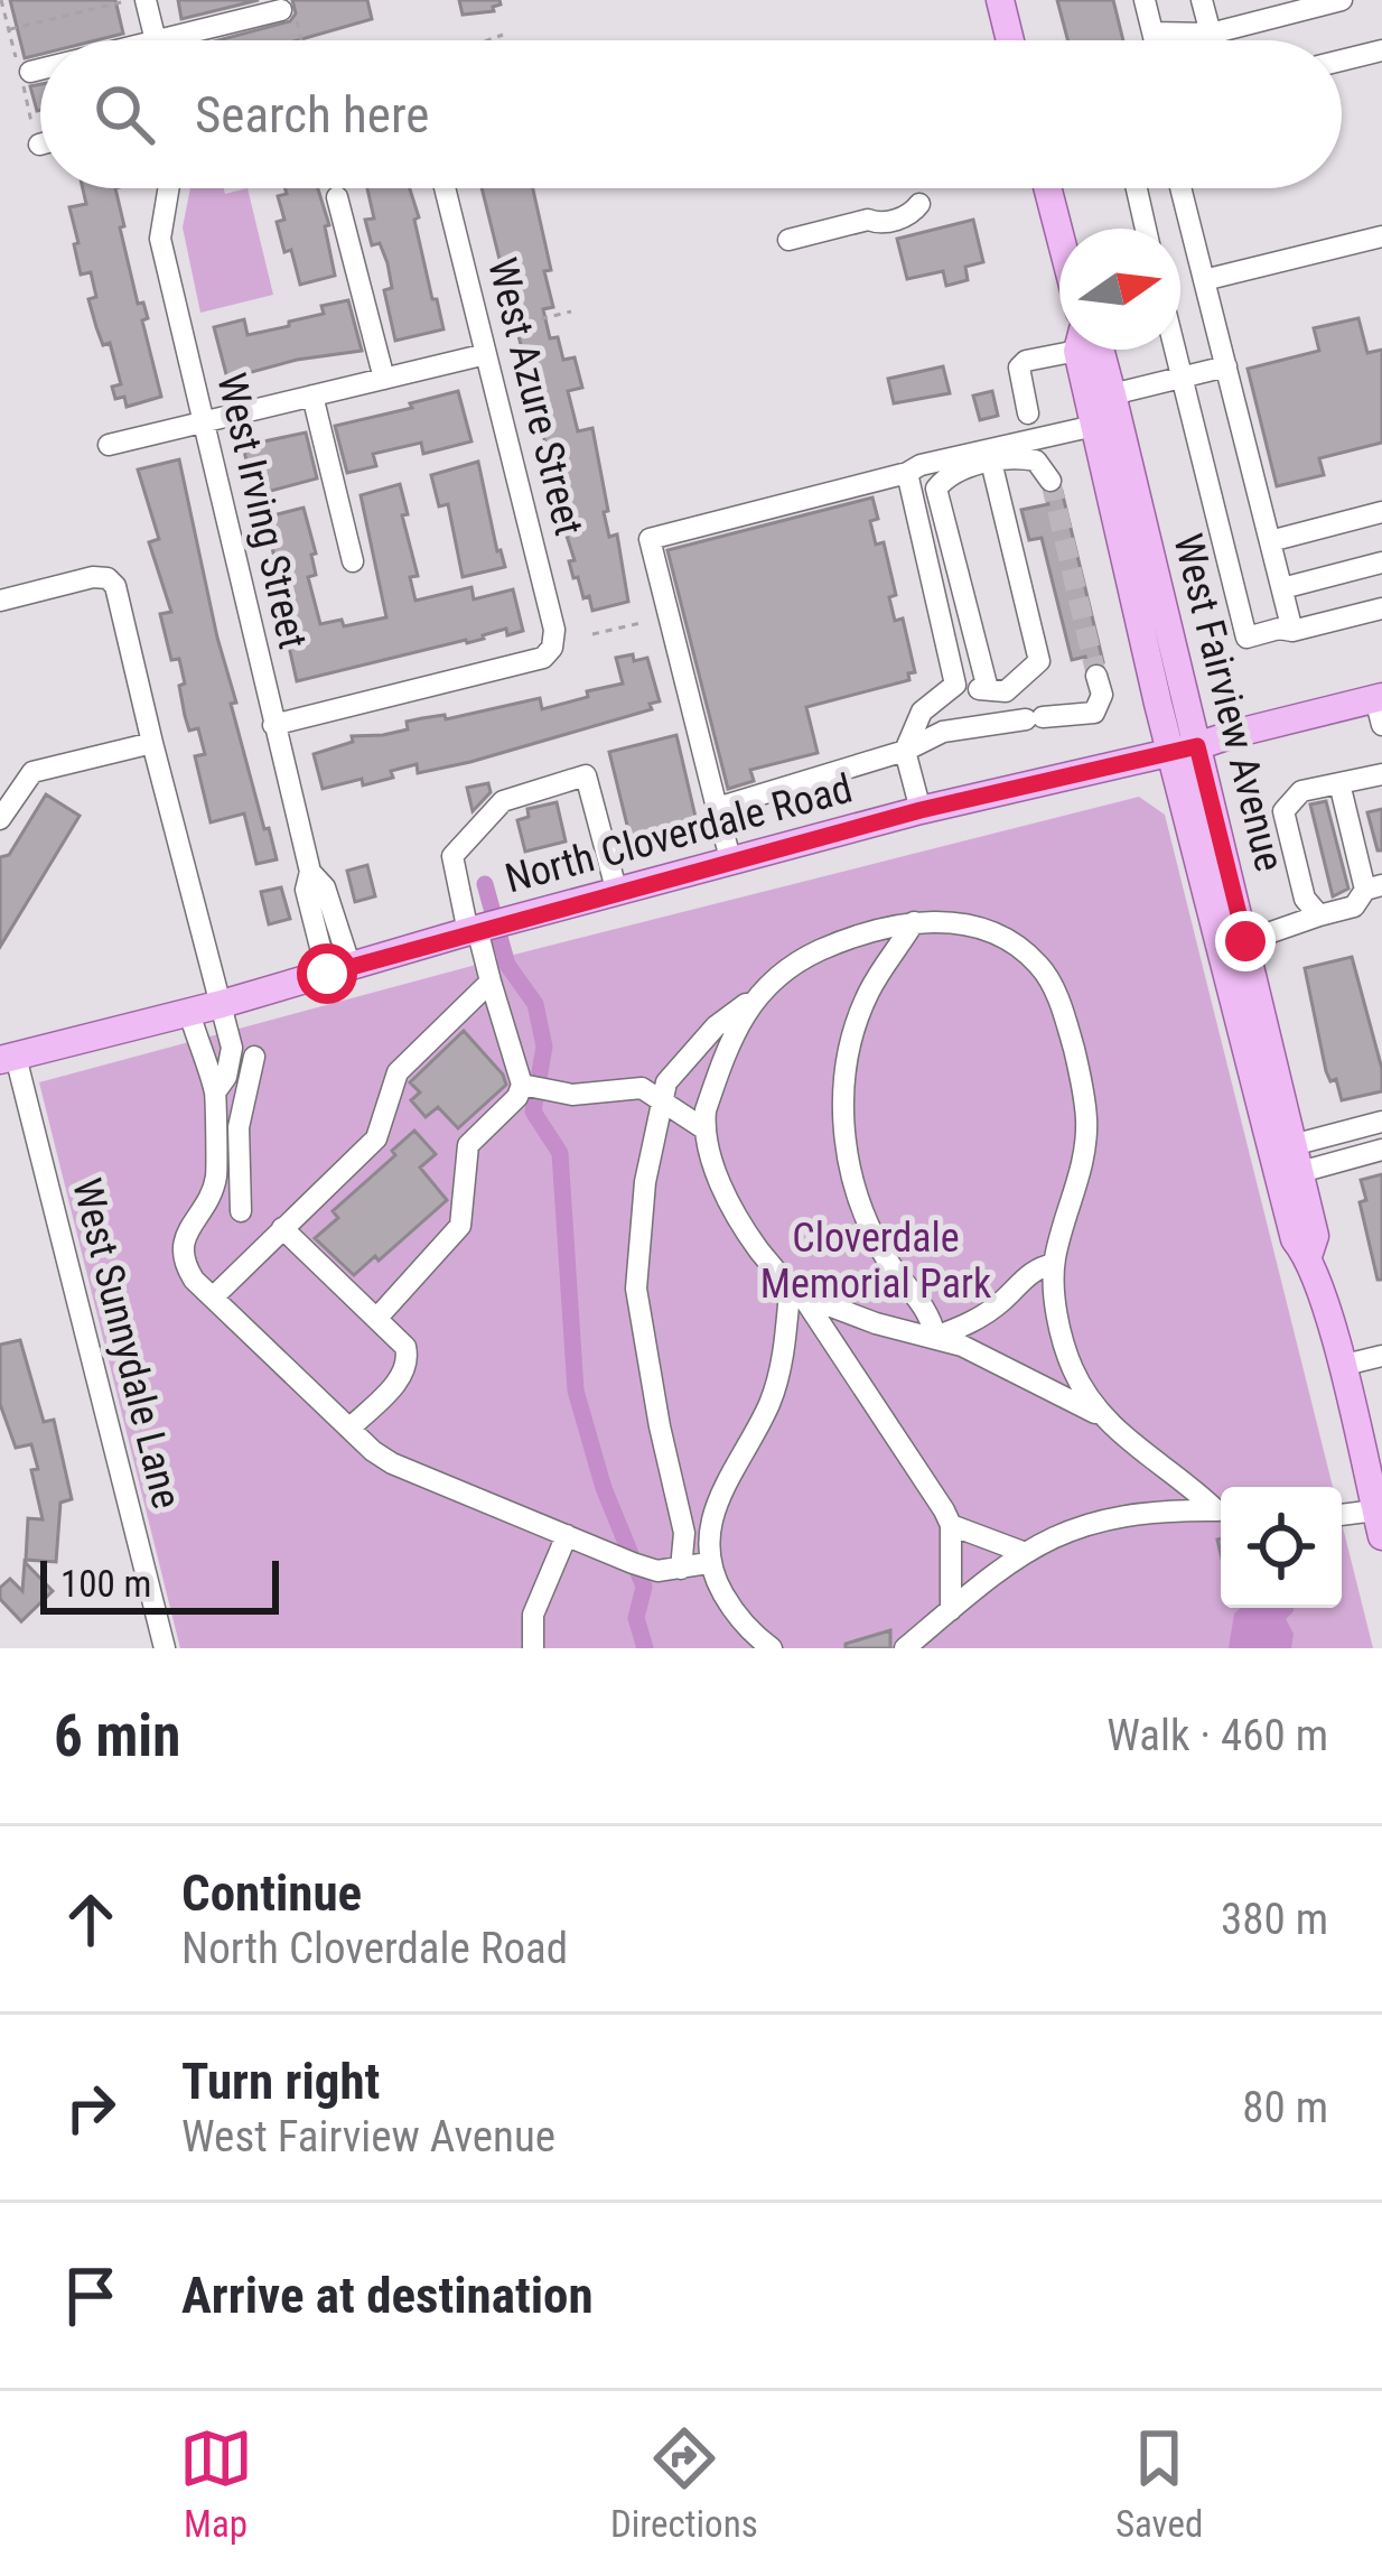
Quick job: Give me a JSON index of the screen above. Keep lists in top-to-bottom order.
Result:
{
  "streets": {
    "main road": ["West Fairview Avenue", "North Cloverdale Road"],
    "street": ["West Azure Street", "West Irving Street", "West Sunnydale Lane"]
  },
  "crossings": [
    ["West Azure Street", "West Irving Street"],
    ["West Irving Street", "North Cloverdale Road"],
    ["West Fairview Avenue", "North Cloverdale Road"],
    ["North Cloverdale Road", "West Sunnydale Lane"]
  ],
  "parks": ["Cloverdale Memorial Park"],
  "scale_bar": "100 m",
  "north": "right",
  "page": {
    "search": "Search here",
    "scale": "100 m",
    "heading": ["6 min", "Walk · 460 m"],
    "list": [
      ["Continue", "North Cloverdale Road", "380 m"],
      ["Turn right", "West Fairview Avenue", "80 m"],
      "Arrive at destination"
    ],
    "nav": ["Map", "Directions", "Saved"]
  }
}
